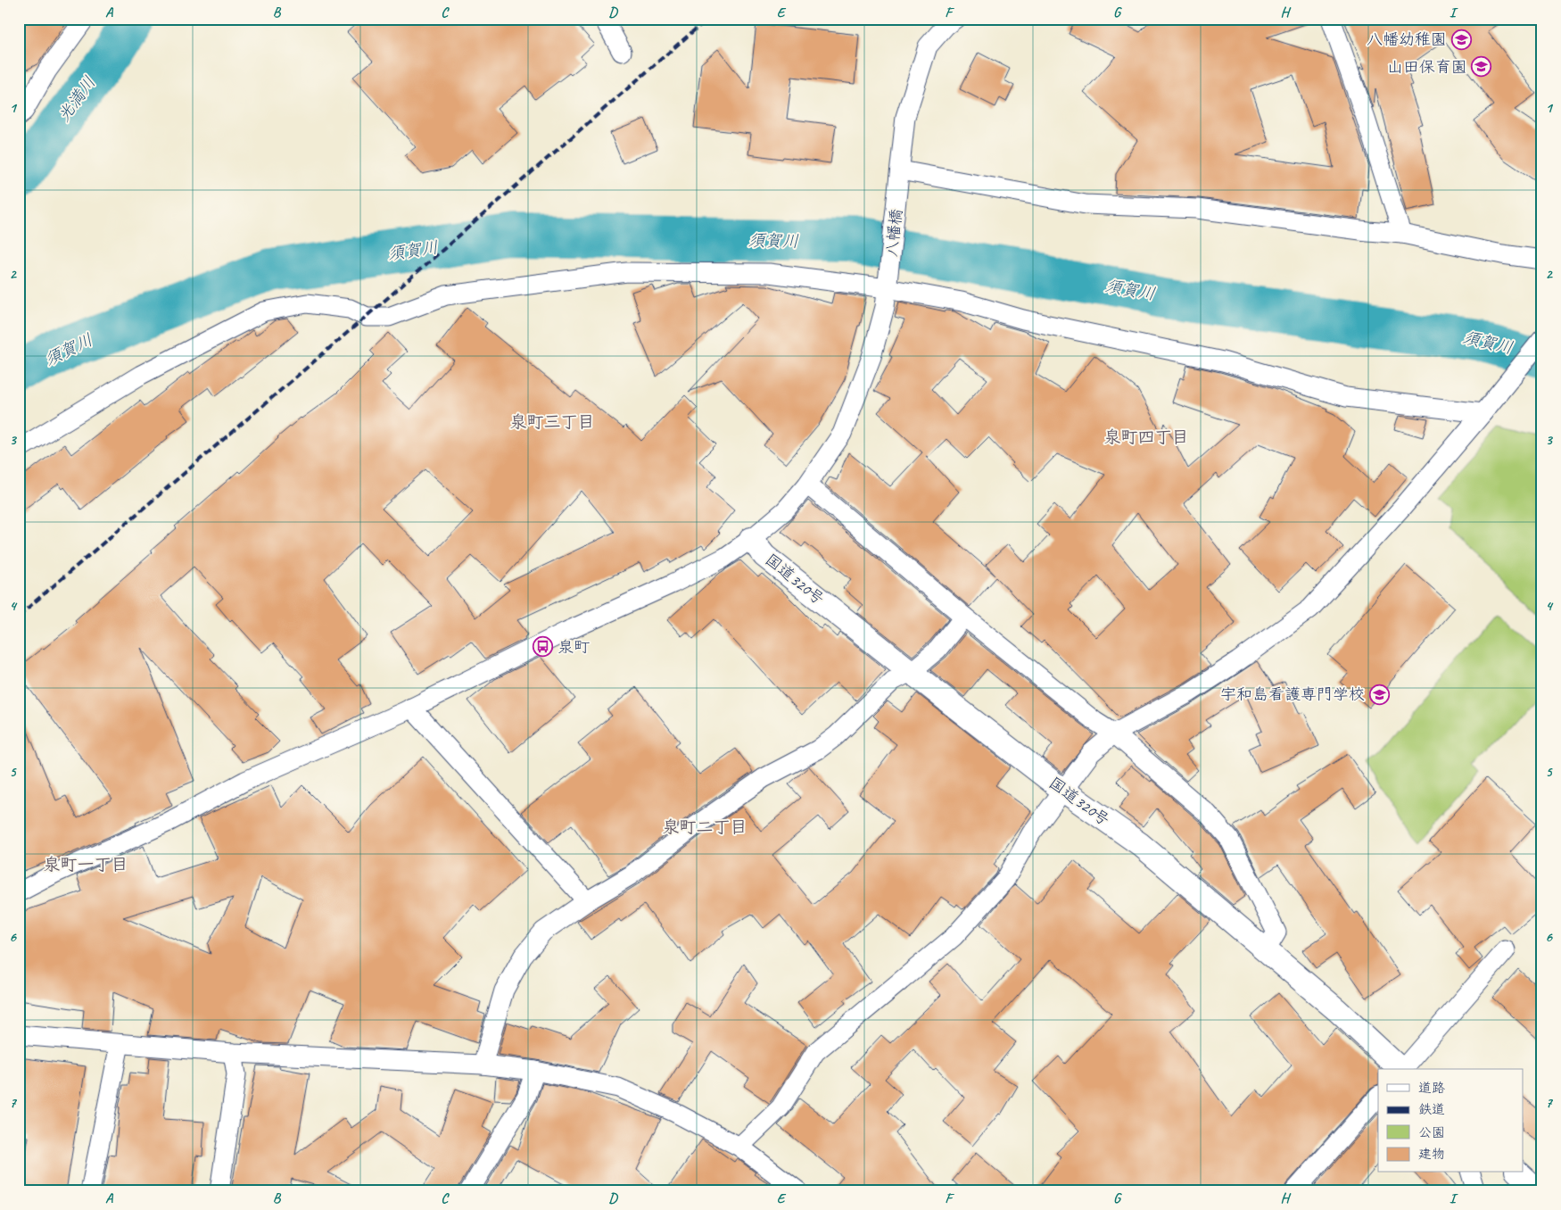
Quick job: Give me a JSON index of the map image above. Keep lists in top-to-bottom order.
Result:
{
  "streets": {
    "street": ["八幡橋", "国道320号"]
  },
  "crossings": [
    ["八幡橋", "国道320号"]
  ],
  "districts": [
    "泉町三丁目",
    "泉町四丁目",
    "泉町二丁目",
    "泉町一丁目"
  ],
  "water": ["光満川", "須賀川"],
  "places": {
    "school or university": ["八幡幼稚園", "山田保育園", "宇和島看護専門学校"],
    "bus stop": ["泉町"]
  },
  "legend": [
    "道路",
    "鉄道",
    "公園",
    "建物"
  ],
  "grid": {
    "columns": [
      "A",
      "B",
      "C",
      "D",
      "E",
      "F",
      "G",
      "H",
      "I"
    ],
    "rows": [
      "1",
      "2",
      "3",
      "4",
      "5",
      "6",
      "7"
    ]
  }
}
